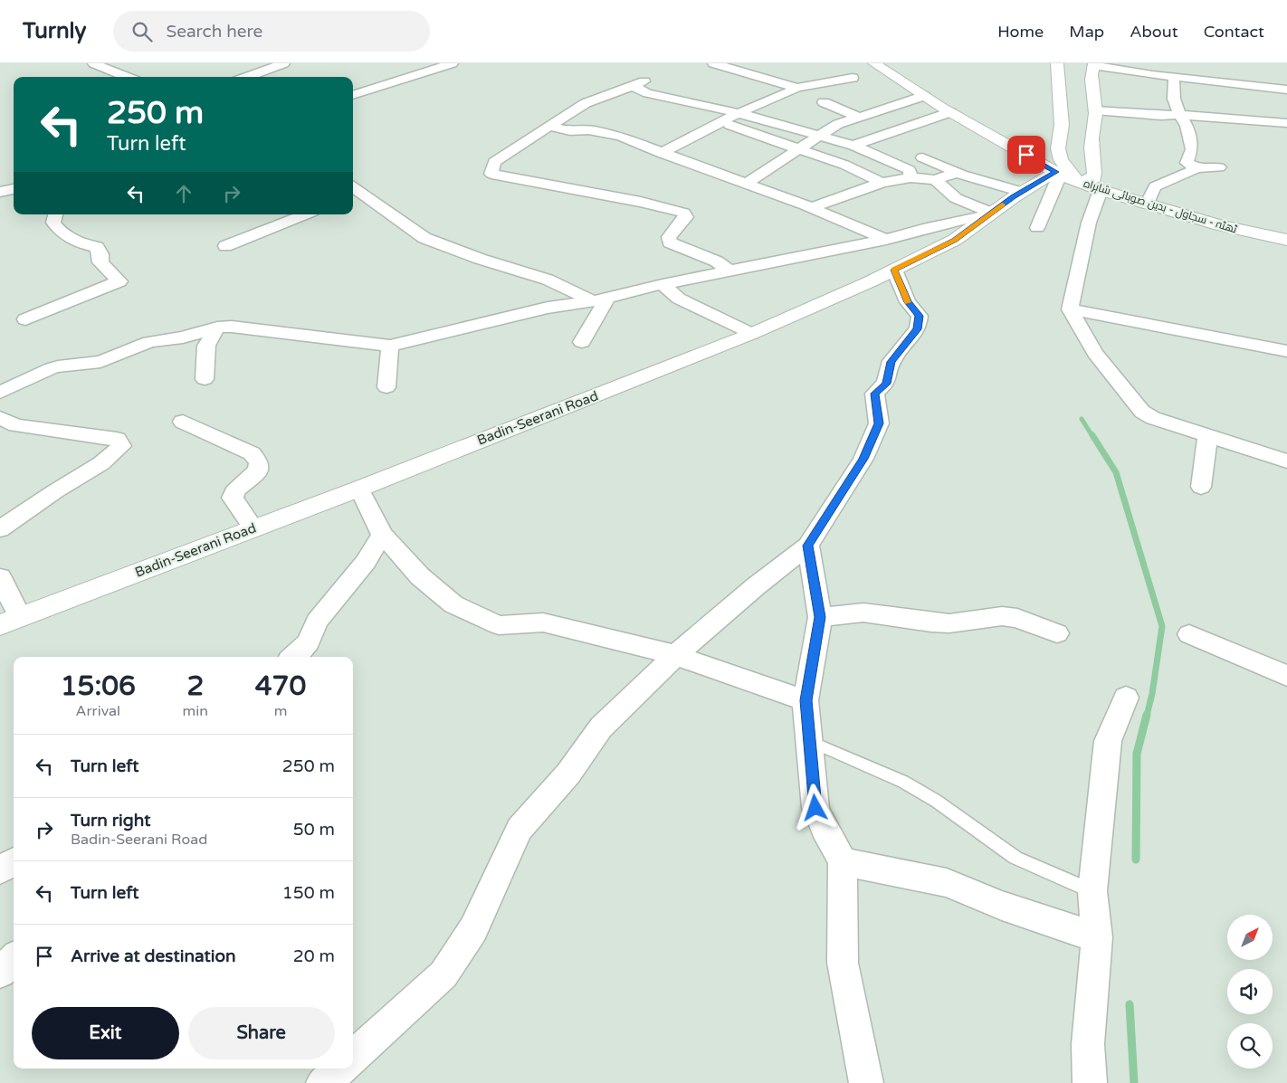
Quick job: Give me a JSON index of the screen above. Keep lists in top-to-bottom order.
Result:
{
  "streets": {
    "street": ["ٹھٹہ - سجاول - بدین صوبائی شاہراہ", "Badin-Seerani Road"]
  },
  "crossings": [
    ["ٹھٹہ - سجاول - بدین صوبائی شاہراہ", "Badin-Seerani Road"]
  ],
  "north": "top right",
  "page": {
    "header": "Turnly",
    "search": "Search here",
    "nav": [
      "Home",
      "Map",
      "About",
      "Contact"
    ],
    "turn": ["250 m", "Turn left"],
    "eta": [
      "15:06",
      "Arrival",
      "2",
      "min",
      "470",
      "m"
    ],
    "list": [
      {
        "name": "Turn left",
        "value": "250 m"
      },
      {
        "name": "Turn right",
        "note": "Badin-Seerani Road",
        "value": "50 m"
      },
      {
        "name": "Turn left",
        "value": "150 m"
      },
      {
        "name": "Arrive at destination",
        "value": "20 m"
      }
    ],
    "buttons": ["Exit", "Share"]
  }
}
